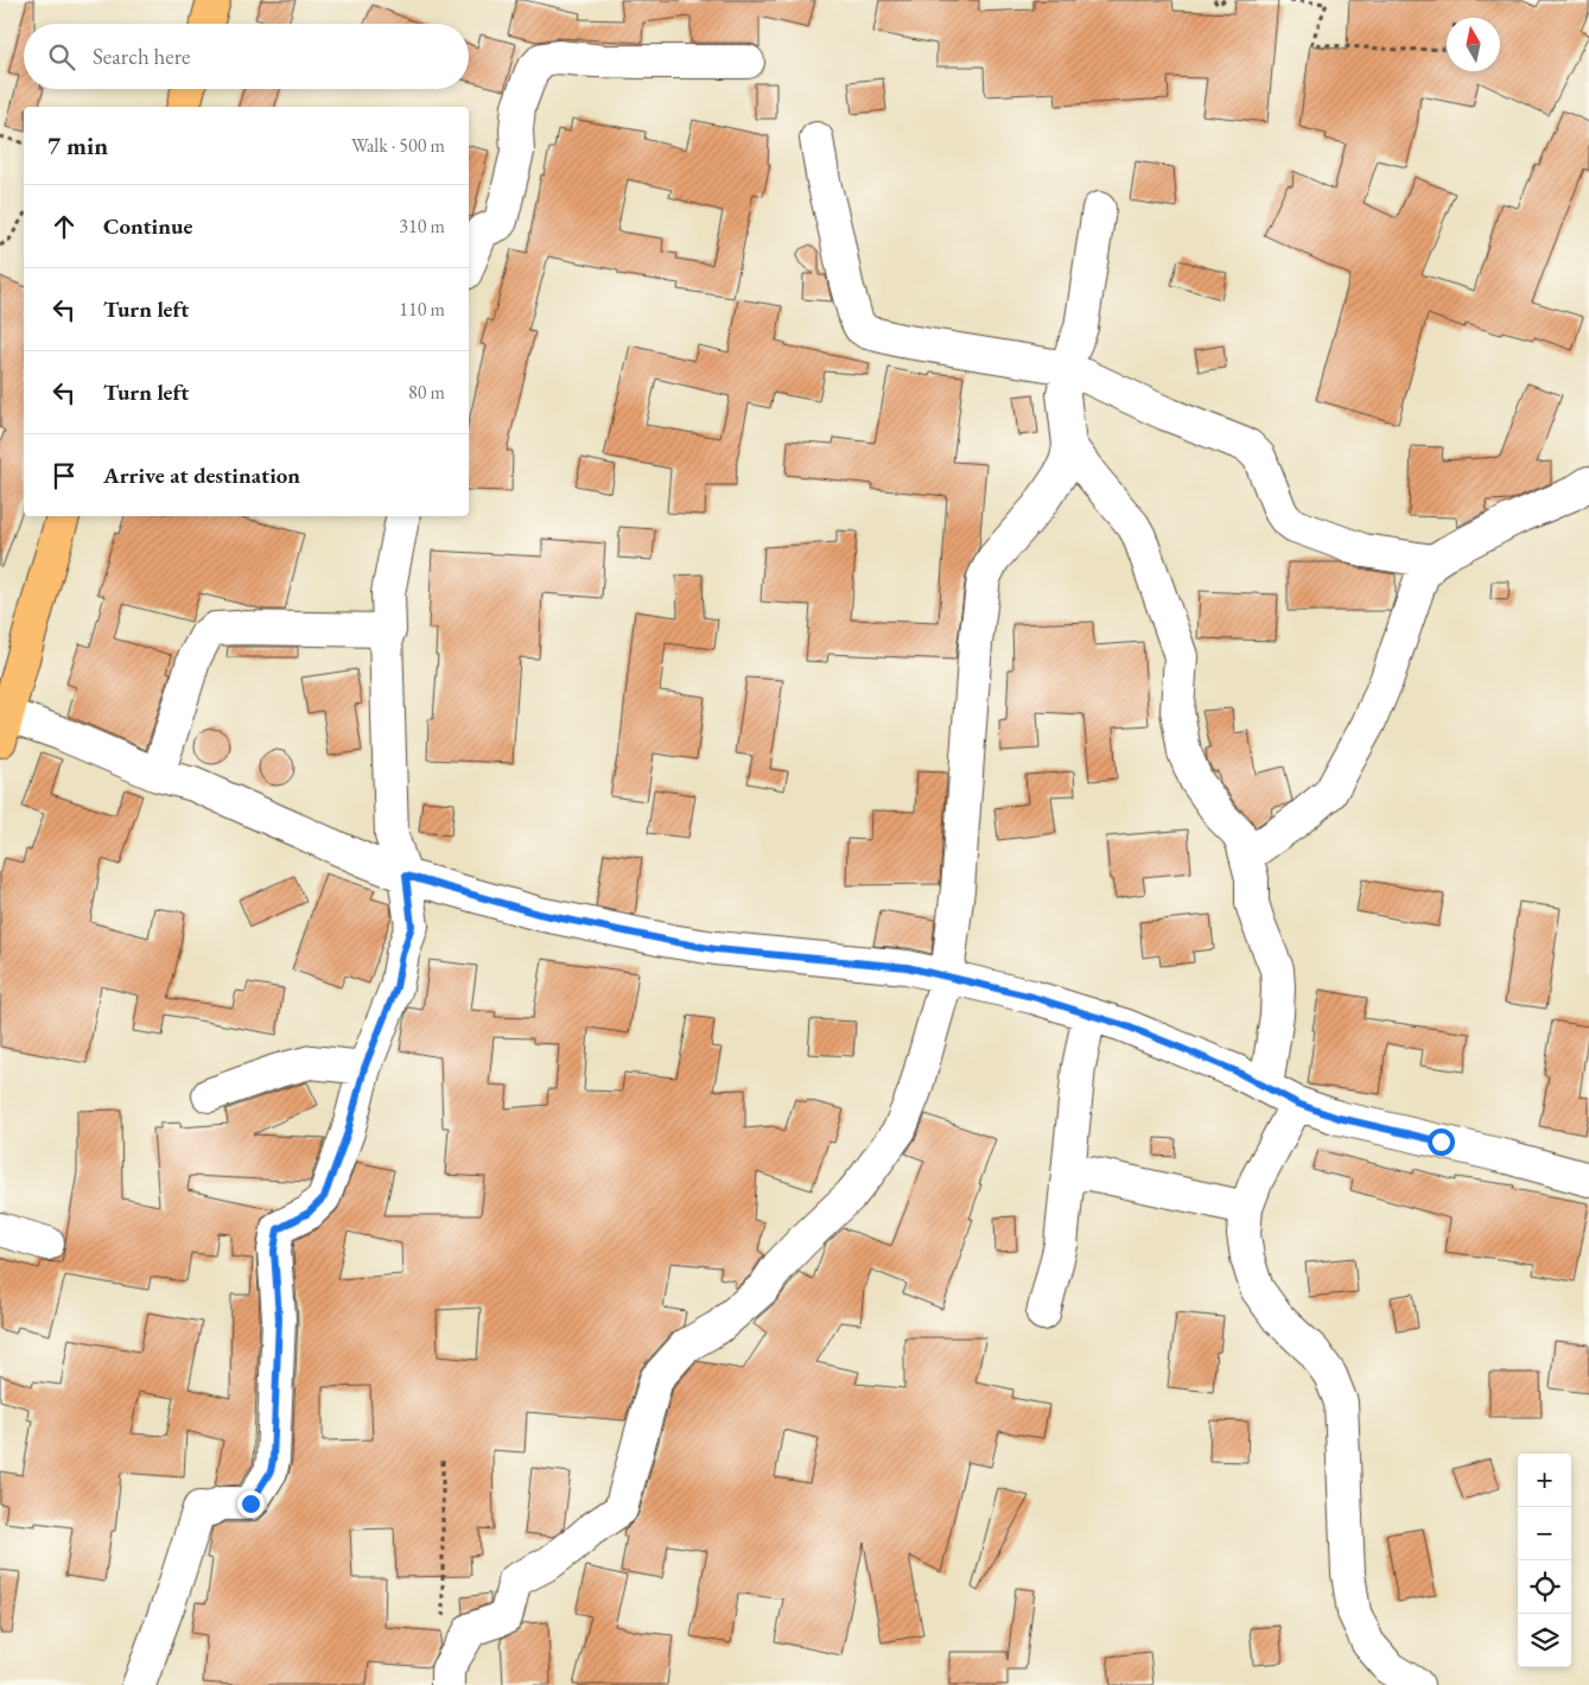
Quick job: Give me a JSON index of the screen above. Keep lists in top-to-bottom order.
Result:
{
  "north": "top",
  "page": {
    "search": "Search here",
    "heading": ["7 min", "Walk · 500 m"],
    "list": [
      ["Continue", "310 m"],
      ["Turn left", "110 m"],
      ["Turn left", "80 m"],
      "Arrive at destination"
    ],
    "map_buttons": ["+", "−"]
  }
}
